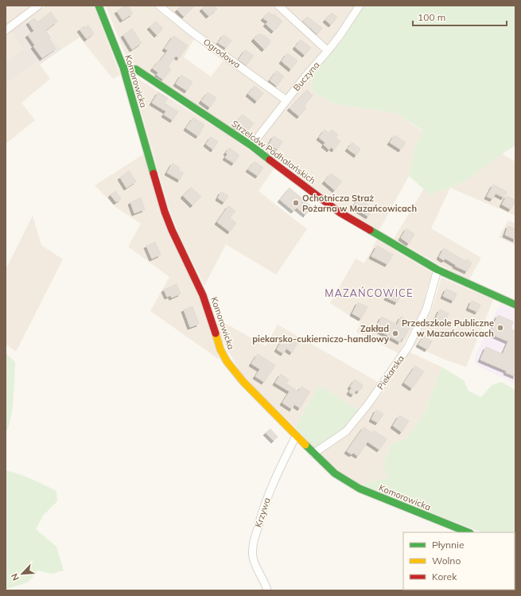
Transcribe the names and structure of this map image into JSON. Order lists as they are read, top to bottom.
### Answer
{
  "streets": {
    "street": [
      "Ogrodowa",
      "Buczyna",
      "Komorowicka",
      "Strzelców Podhalańskich",
      "Piekarska",
      "Krzywa"
    ]
  },
  "crossings": [
    ["Ogrodowa", "Buczyna"],
    ["Buczyna", "Strzelców Podhalańskich"],
    ["Komorowicka", "Strzelców Podhalańskich"],
    ["Komorowicka", "Piekarska"],
    ["Komorowicka", "Krzywa"],
    ["Strzelców Podhalańskich", "Piekarska"]
  ],
  "districts": ["MAZAŃCOWICE"],
  "places": ["Ochotnicza Straż Pożarna w Mazańcowicach", "Przedszkole Publiczne w Mazańcowicach", "Zakład piekarsko-cukierniczo-handlowy"],
  "legend": ["Płynnie", "Wolno", "Korek"],
  "scale_bar": "100 m",
  "north": "bottom left"
}
